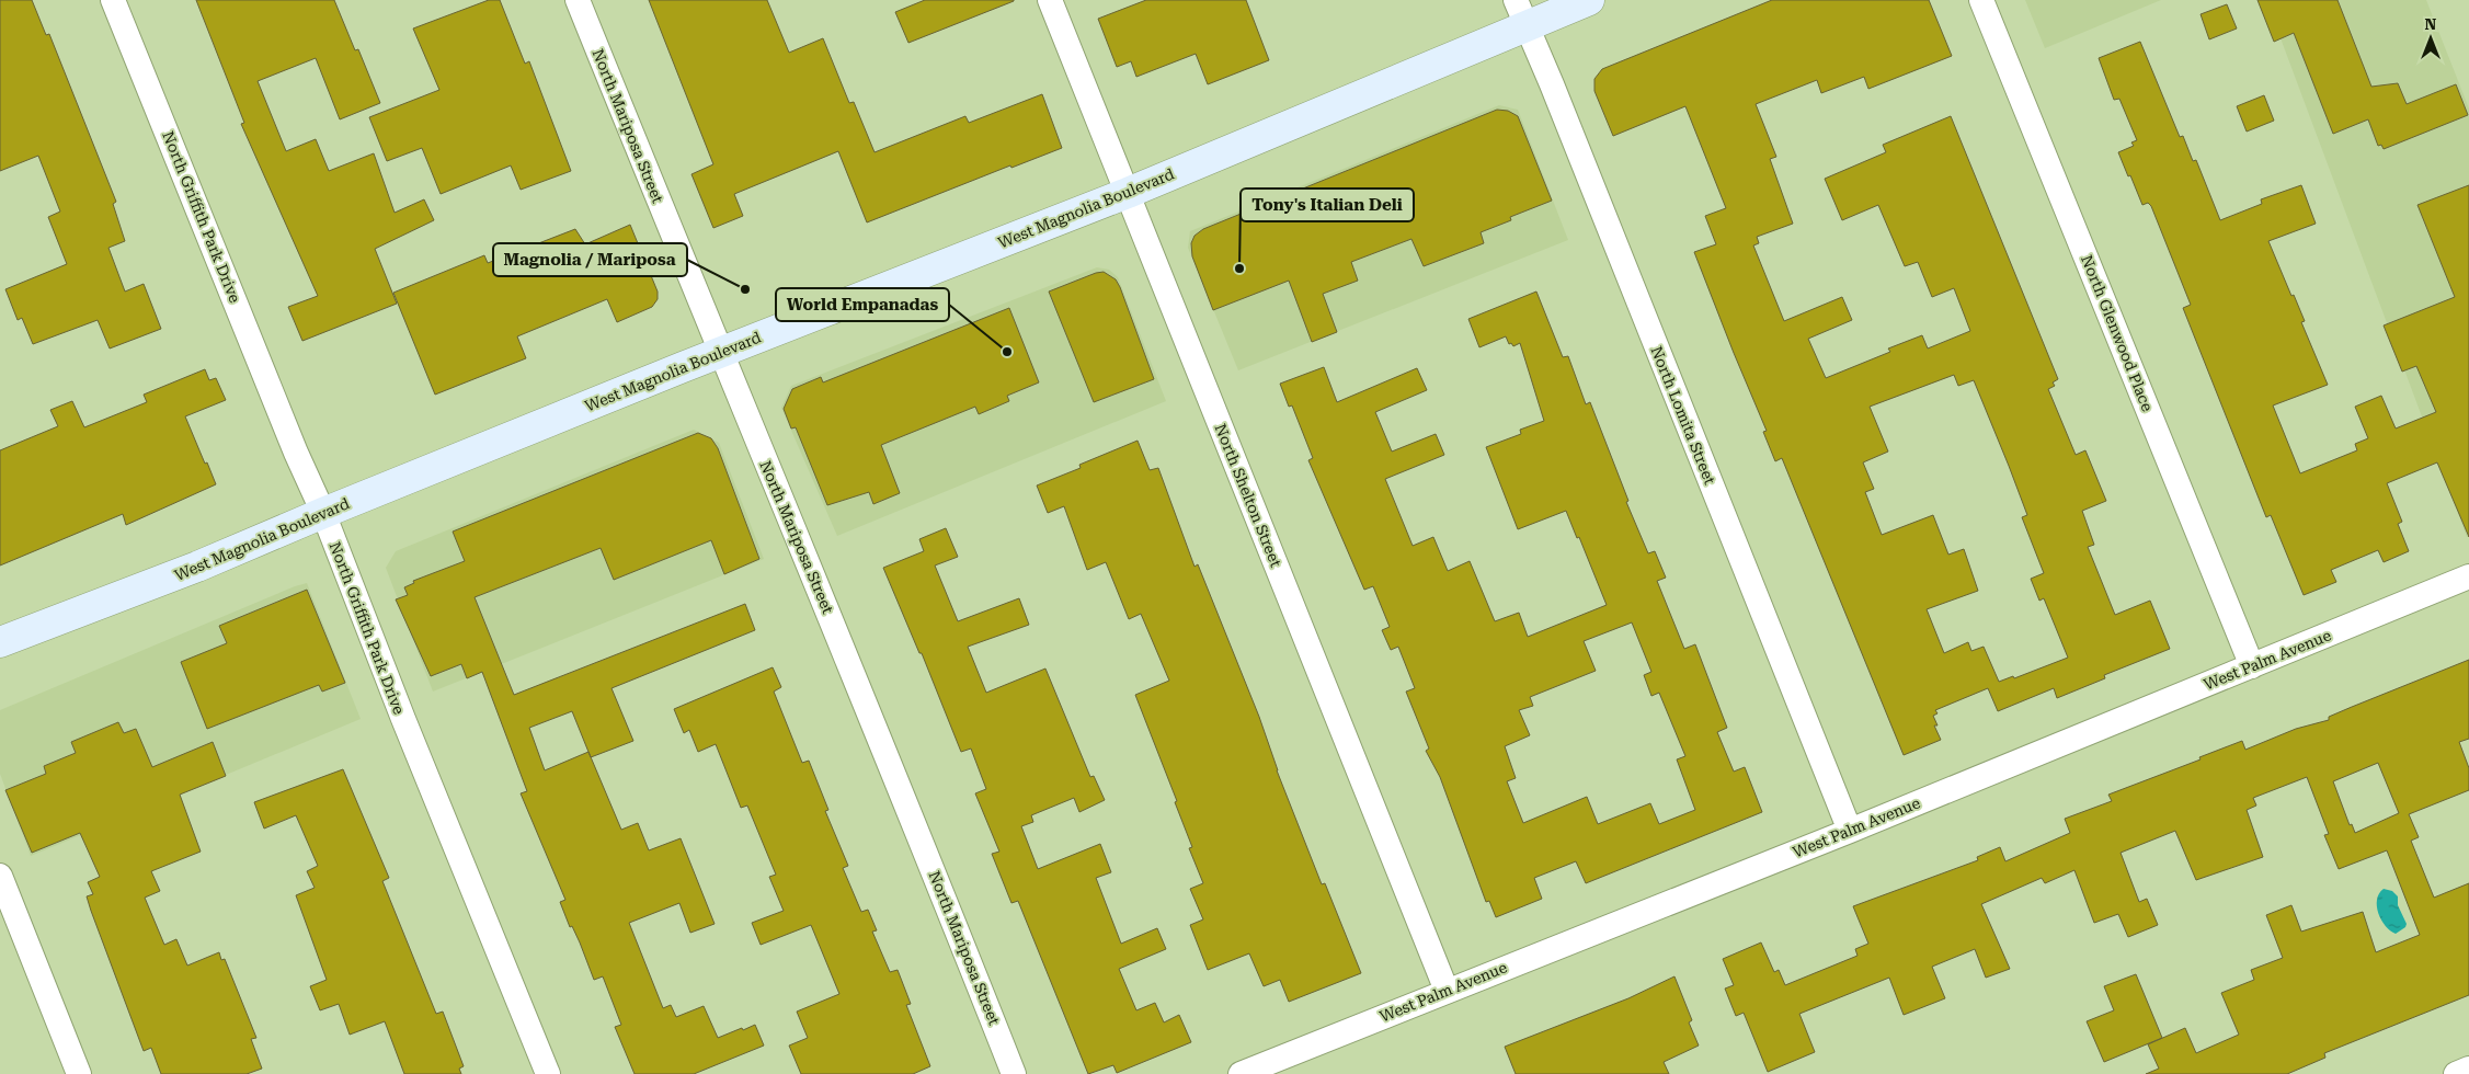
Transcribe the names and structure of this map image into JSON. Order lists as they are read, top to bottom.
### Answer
{
  "streets": {
    "main road": ["West Magnolia Boulevard"],
    "street": [
      "North Mariposa Street",
      "North Griffith Park Drive",
      "North Glenwood Place",
      "North Lomita Street",
      "North Shelton Street",
      "West Palm Avenue"
    ]
  },
  "crossings": [
    ["North Mariposa Street", "West Magnolia Boulevard"],
    ["West Magnolia Boulevard", "North Griffith Park Drive"],
    ["West Magnolia Boulevard", "North Lomita Street"],
    ["West Magnolia Boulevard", "North Shelton Street"],
    ["North Glenwood Place", "West Palm Avenue"],
    ["North Lomita Street", "West Palm Avenue"],
    ["North Shelton Street", "West Palm Avenue"]
  ],
  "places": ["Tony's Italian Deli", "Magnolia / Mariposa", "World Empanadas"],
  "north": "top"
}
